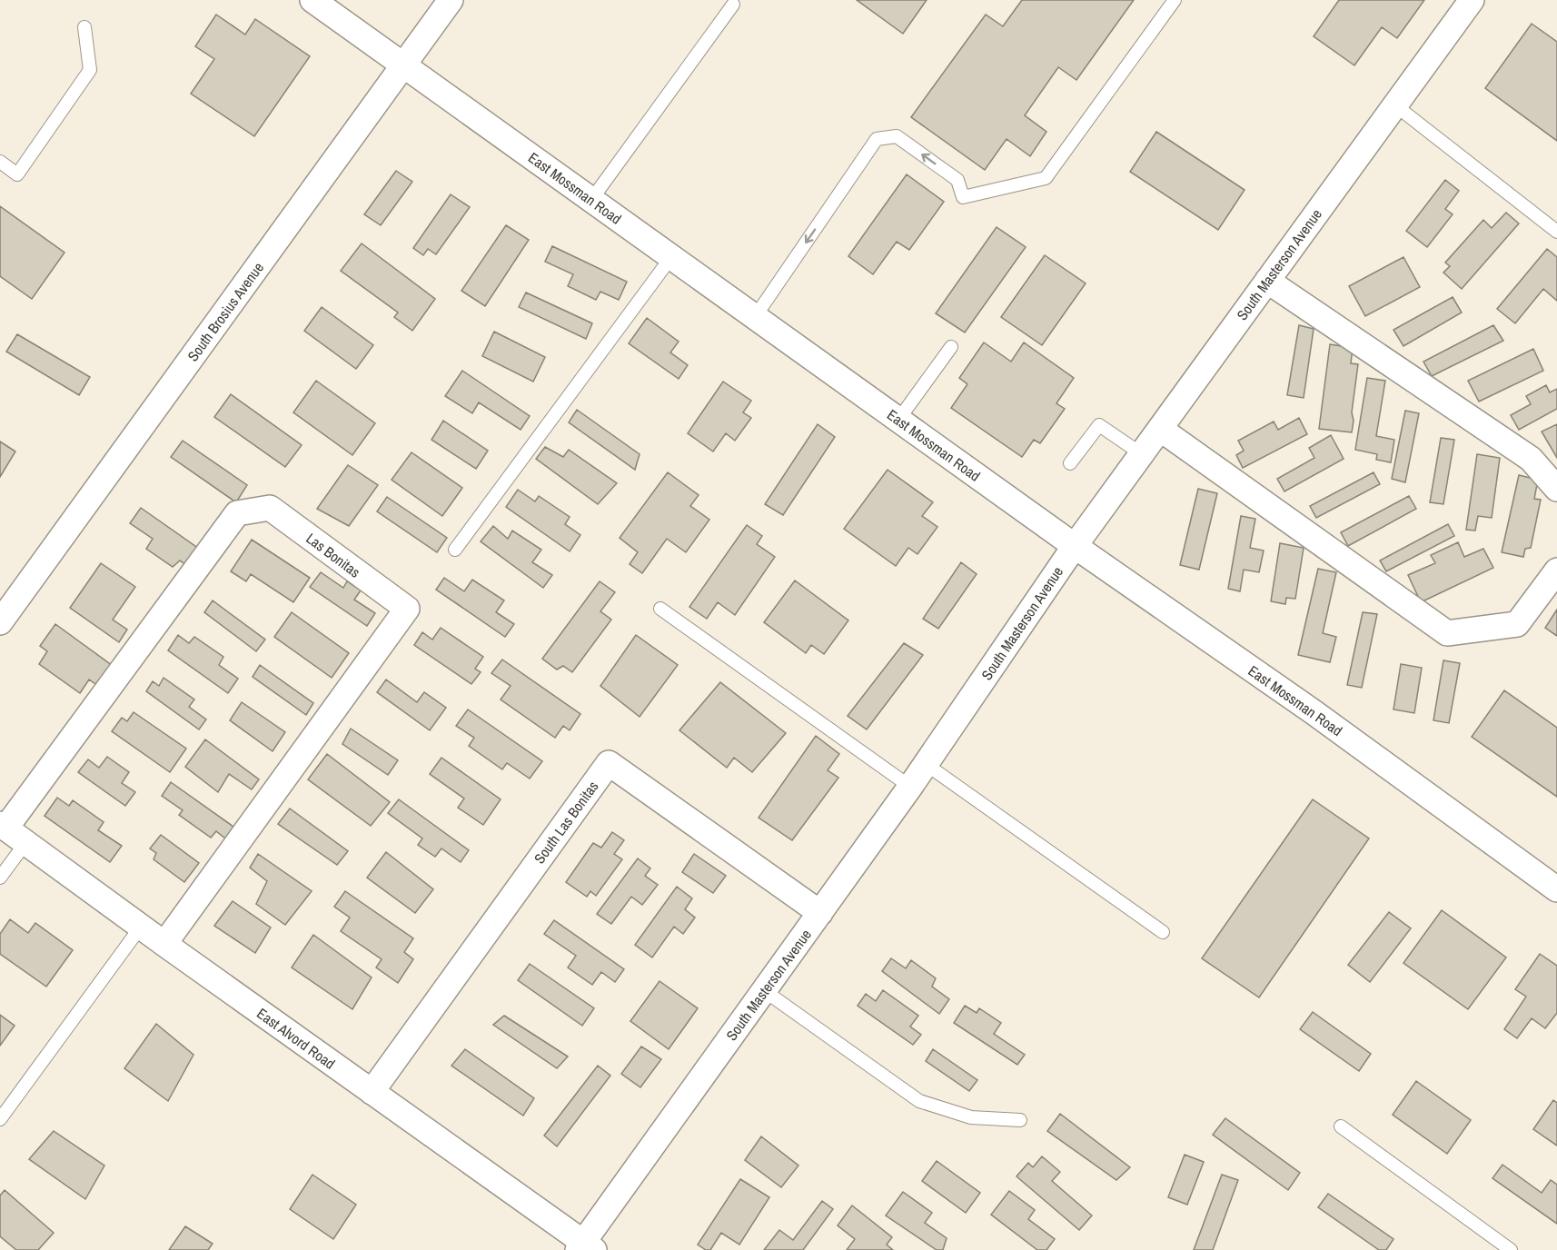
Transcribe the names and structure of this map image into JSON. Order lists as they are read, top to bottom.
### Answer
{
  "streets": {
    "street": [
      "East Mossman Road",
      "South Masterson Avenue",
      "South Brosius Avenue",
      "Las Bonitas",
      "South Las Bonitas",
      "East Alvord Road"
    ]
  },
  "crossings": [
    ["East Mossman Road", "South Masterson Avenue"],
    ["East Mossman Road", "South Brosius Avenue"],
    ["South Masterson Avenue", "South Las Bonitas"],
    ["South Masterson Avenue", "East Alvord Road"],
    ["Las Bonitas", "East Alvord Road"],
    ["South Las Bonitas", "East Alvord Road"]
  ]
}
